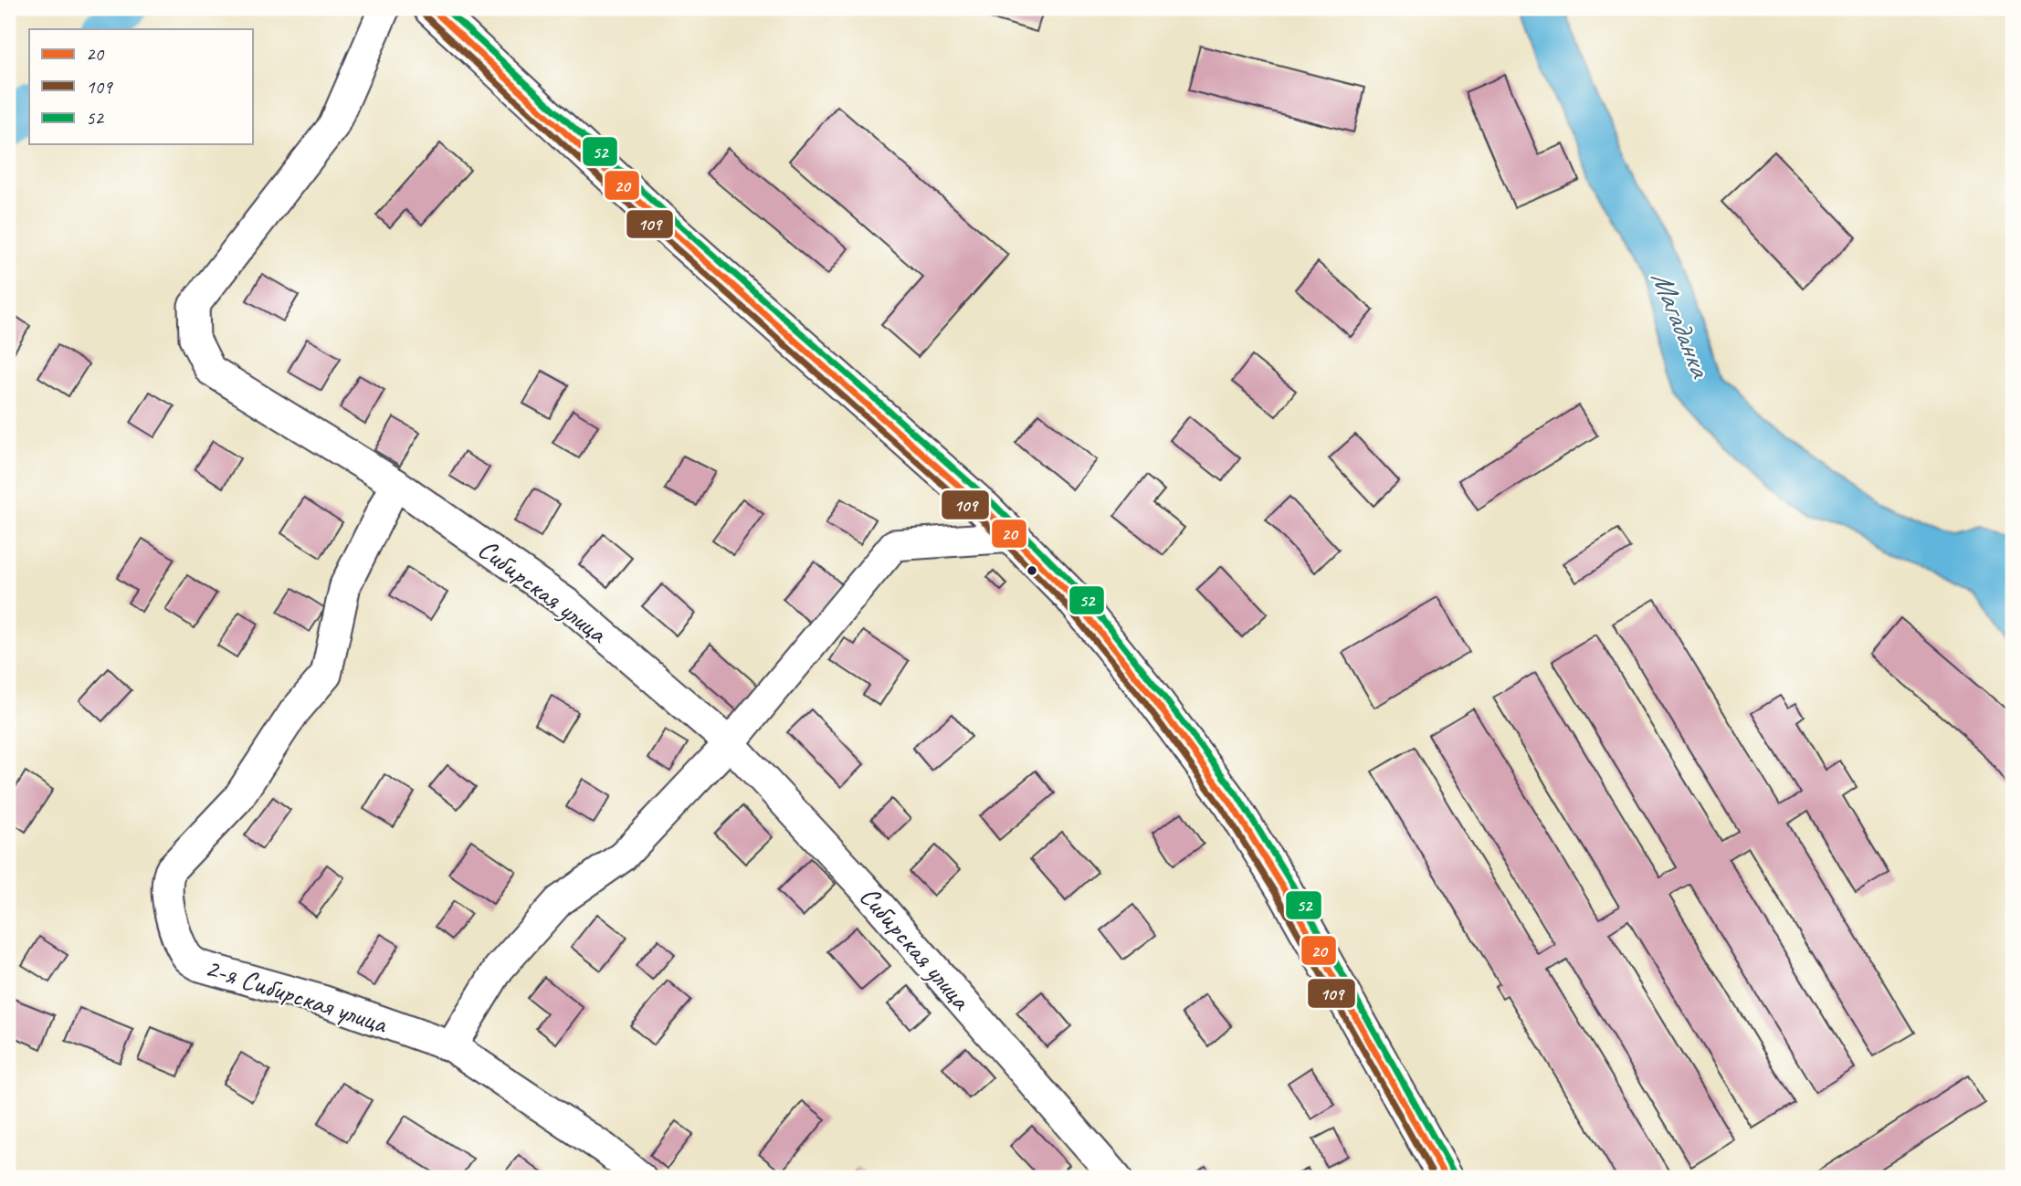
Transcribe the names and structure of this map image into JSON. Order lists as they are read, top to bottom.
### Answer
{
  "streets": {
    "street": ["Сибирская улица", "2-я Сибирская улица"]
  },
  "crossings": [
    ["Сибирская улица", "2-я Сибирская улица"]
  ],
  "water": ["Магаданка"],
  "lines": ["transit line 20", "transit line 52", "transit line 109"],
  "legend": ["20", "109", "52"]
}
